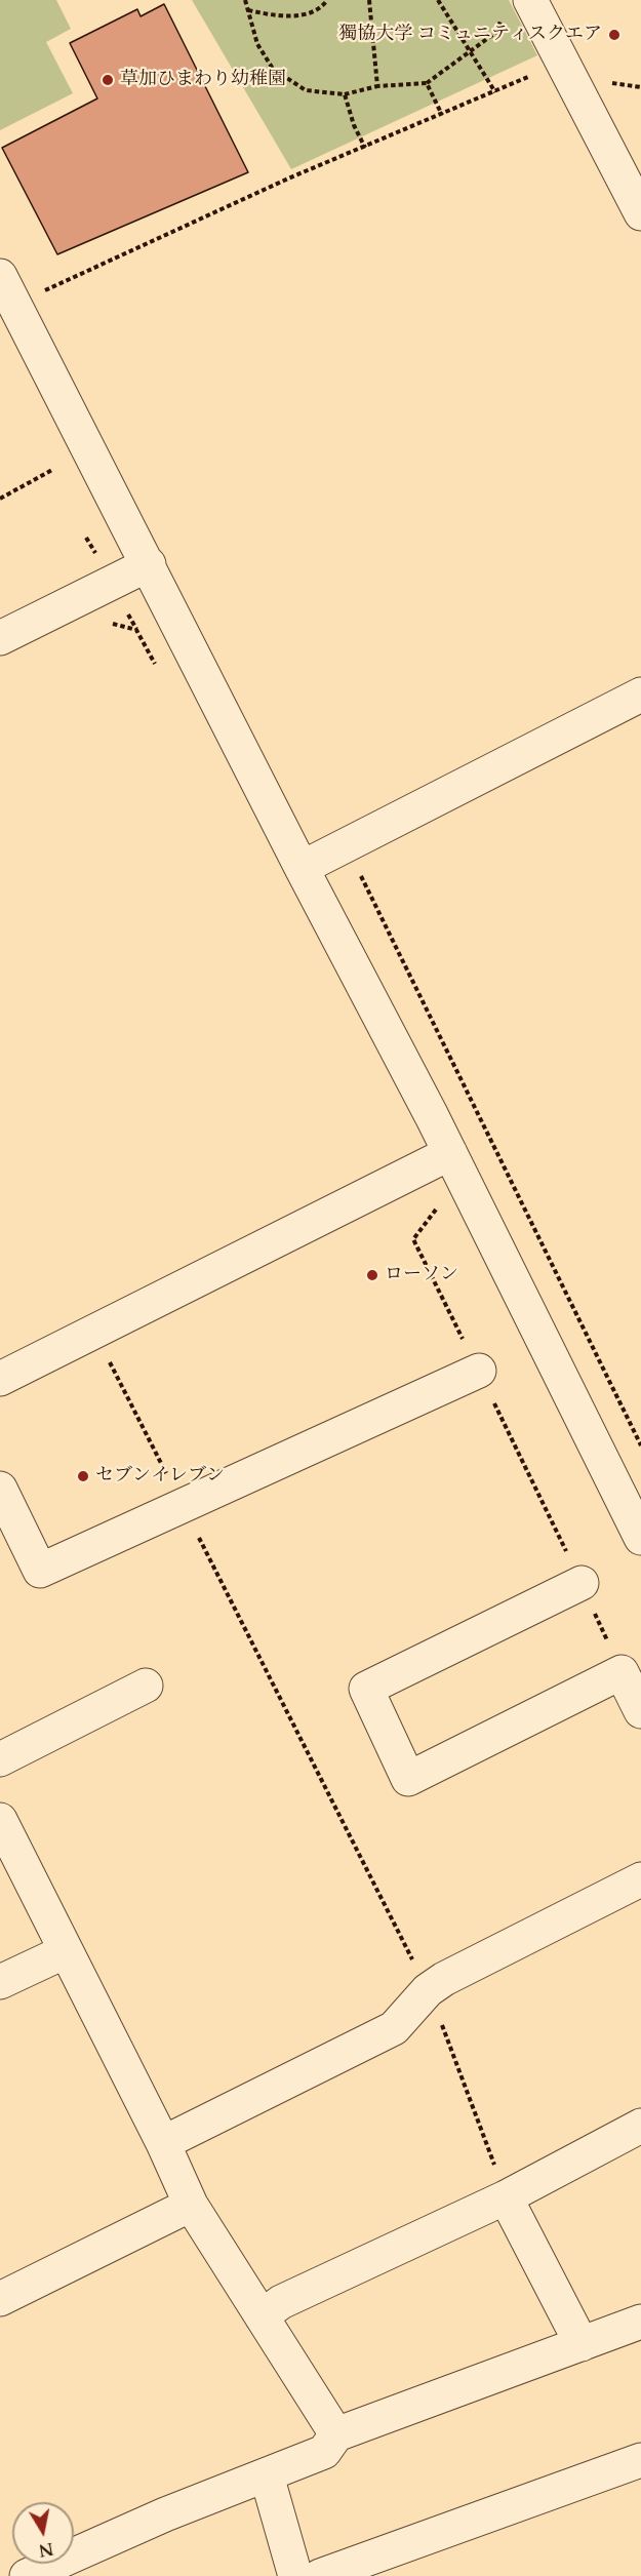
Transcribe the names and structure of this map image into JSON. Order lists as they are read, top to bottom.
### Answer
{
  "places": [
    "獨協大学 コミュニティスクエア",
    "草加ひまわり幼稚園",
    "ローソン",
    "セブンイレブン"
  ],
  "north": "bottom"
}
